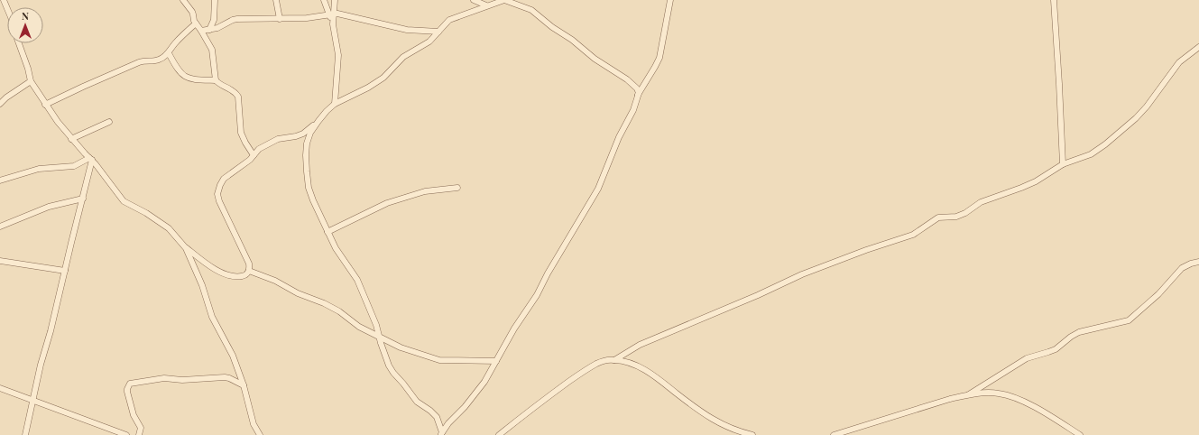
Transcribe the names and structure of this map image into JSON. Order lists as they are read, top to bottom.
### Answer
{
  "north": "top"
}
